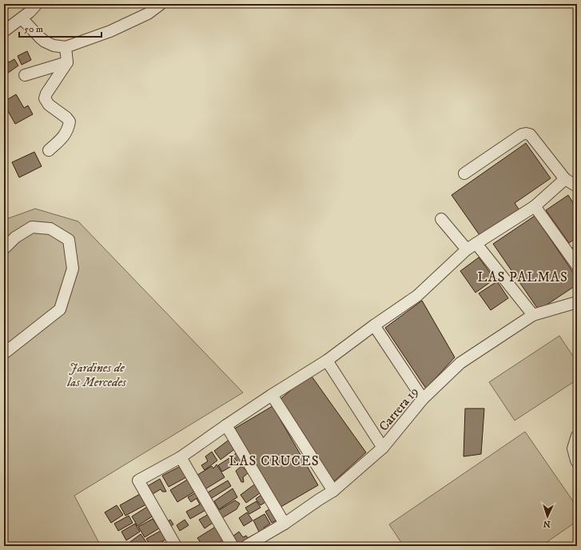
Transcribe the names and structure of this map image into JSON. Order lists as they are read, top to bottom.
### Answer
{
  "streets": {
    "street": ["Carrera 19"]
  },
  "districts": ["LAS PALMAS", "LAS CRUCES"],
  "parks": ["Jardines de las Mercedes"],
  "scale_bar": "50 m",
  "north": "bottom"
}
